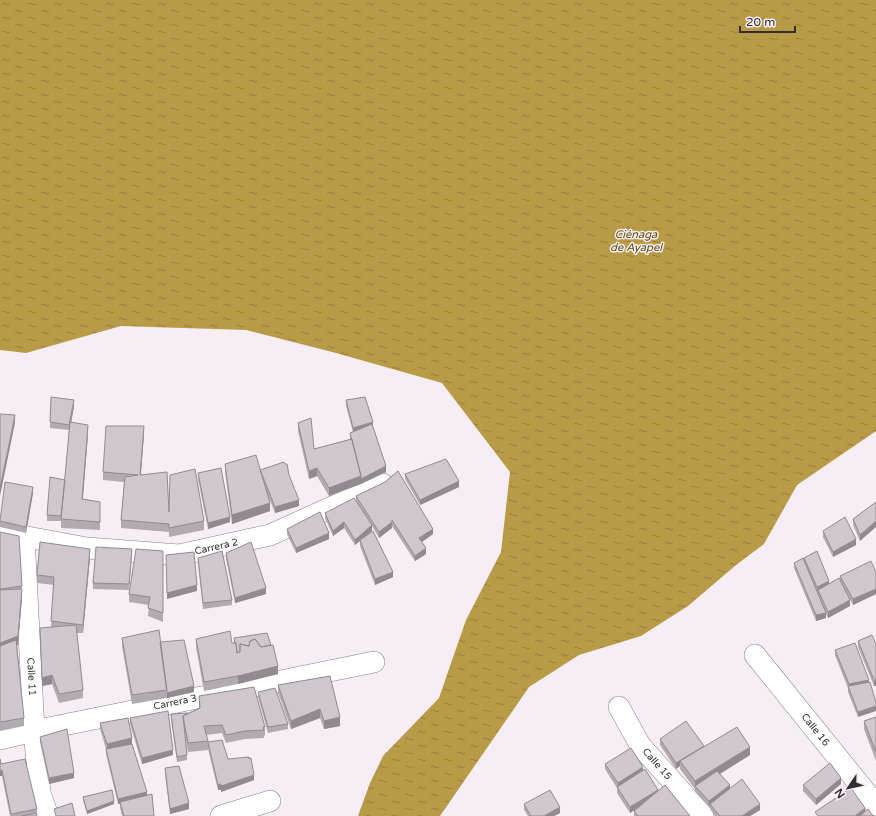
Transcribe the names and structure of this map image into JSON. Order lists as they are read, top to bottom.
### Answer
{
  "streets": {
    "street": [
      "Carrera 2",
      "Calle 11",
      "Carrera 3",
      "Calle 16",
      "Calle 15"
    ]
  },
  "crossings": [
    ["Carrera 2", "Calle 11"],
    ["Calle 11", "Carrera 3"]
  ],
  "water": ["Ciénaga de Ayapel"],
  "scale_bar": "20 m",
  "north": "bottom left"
}
